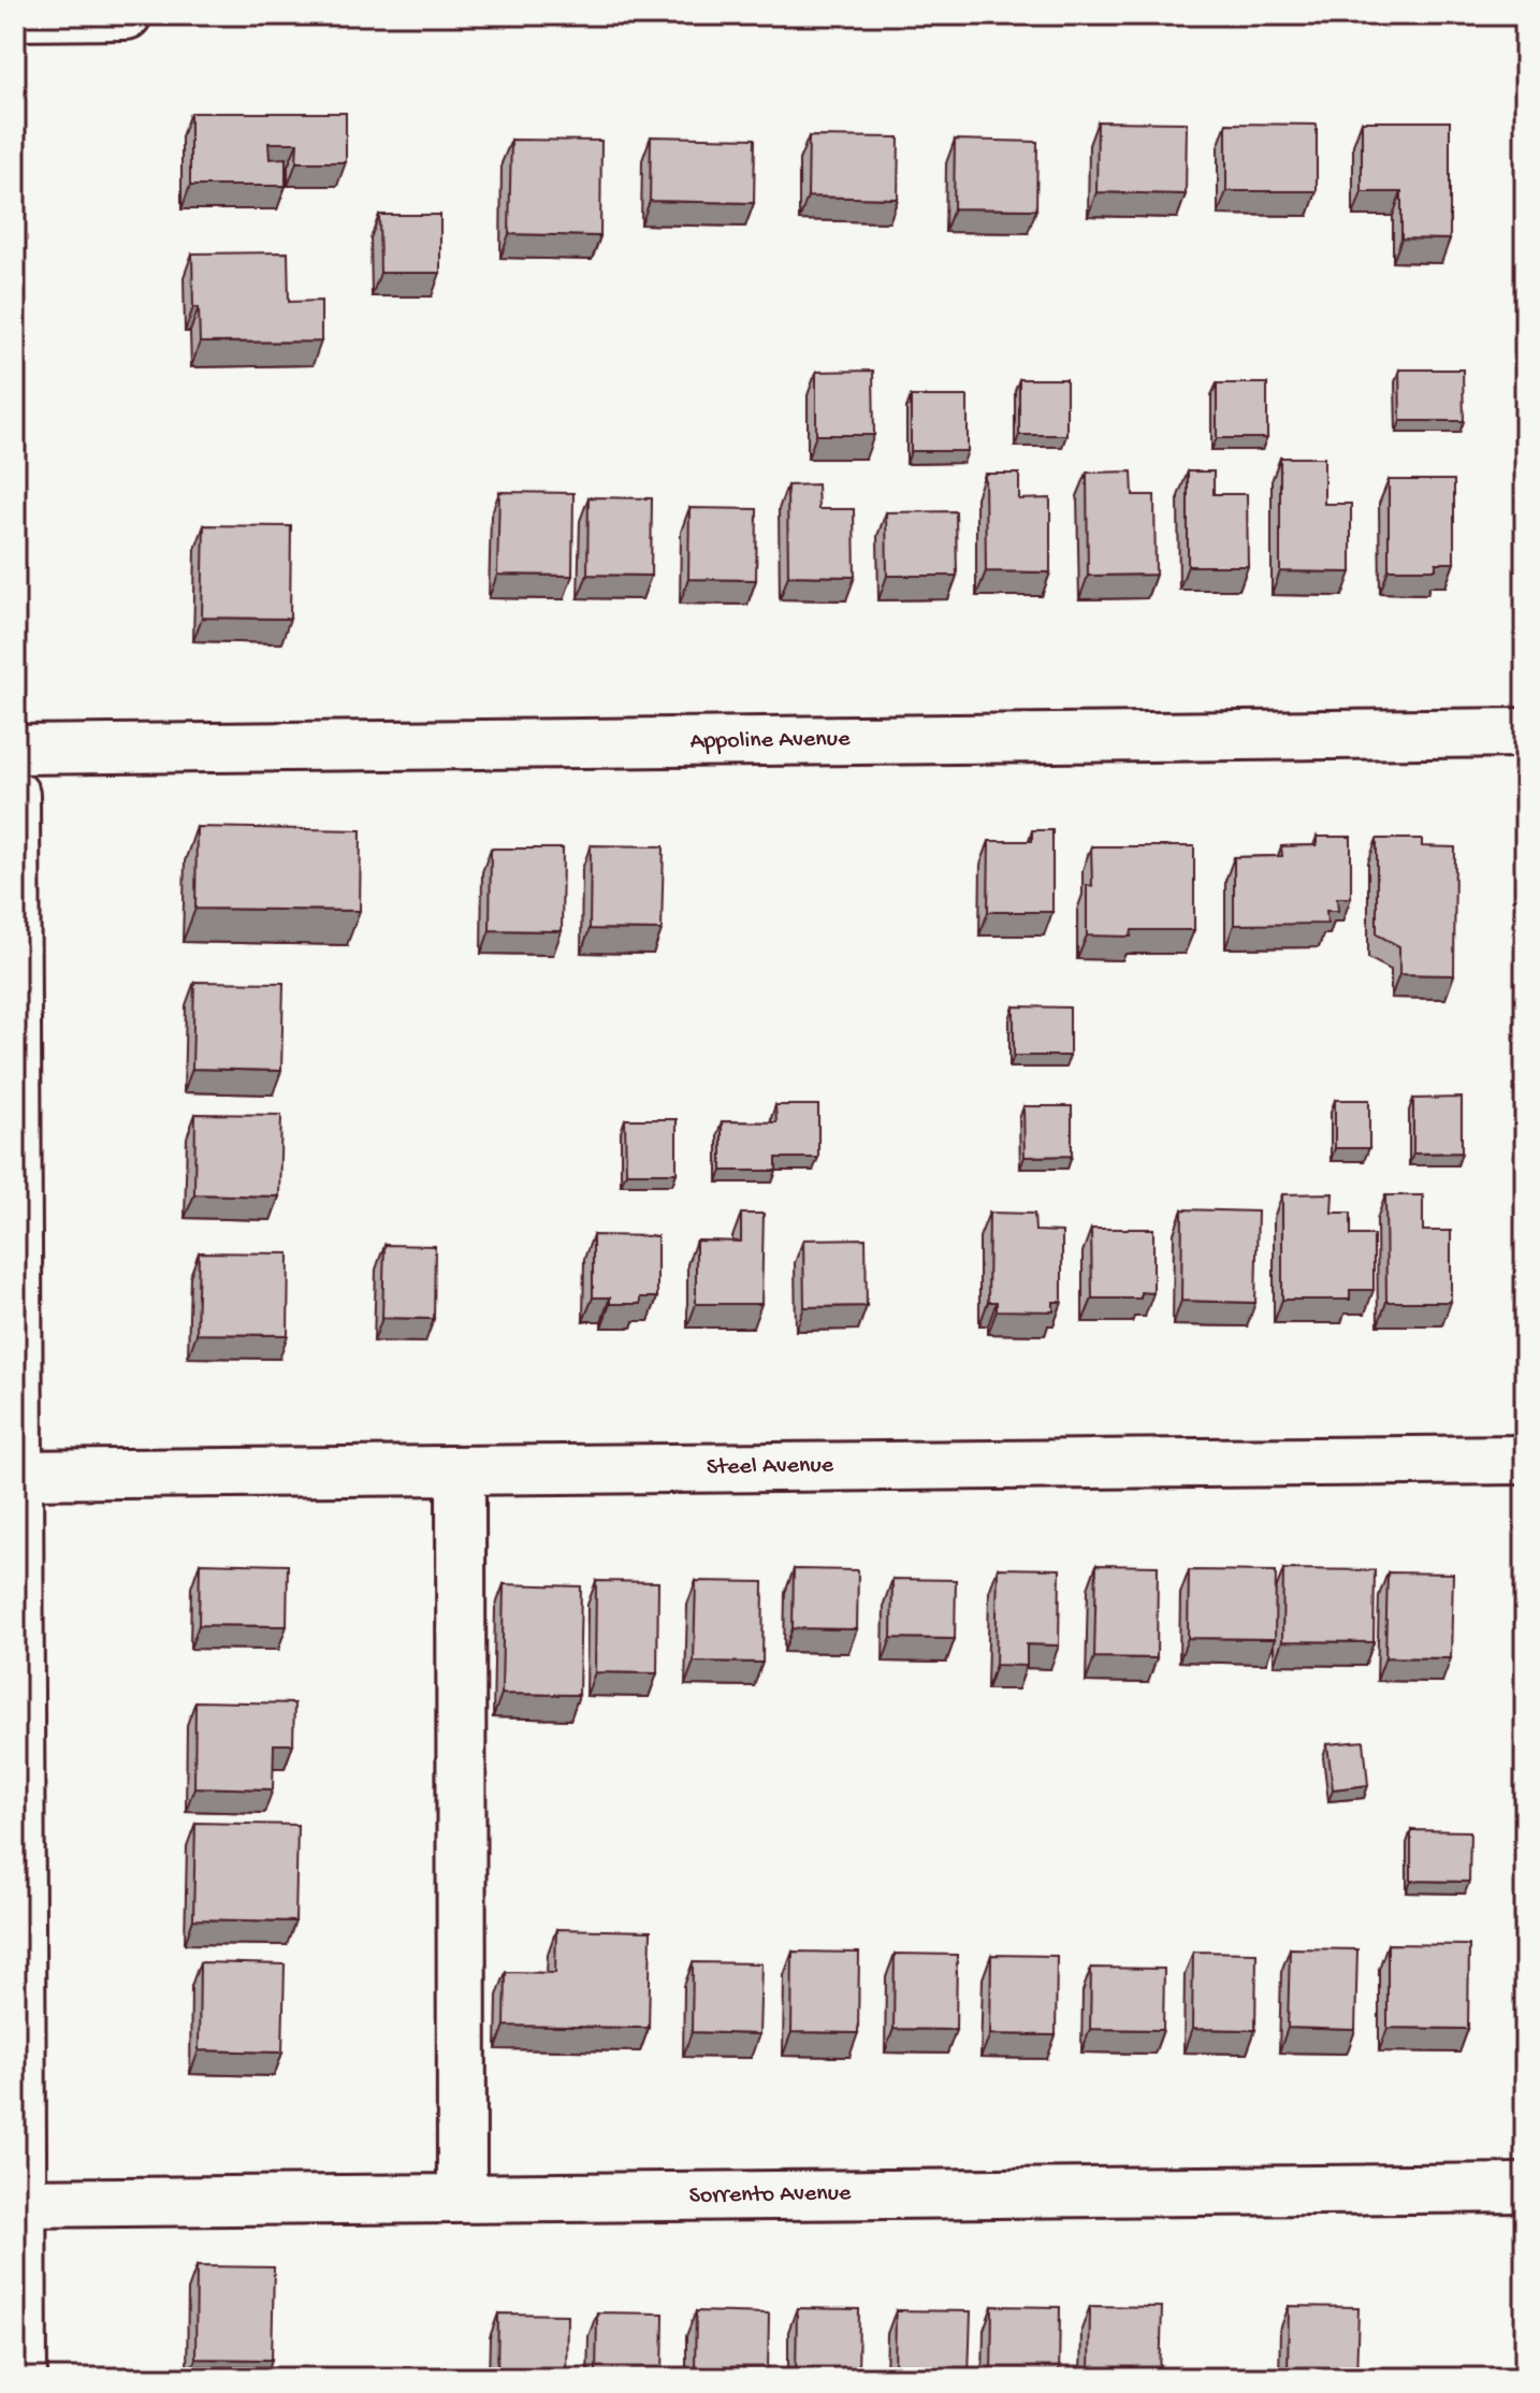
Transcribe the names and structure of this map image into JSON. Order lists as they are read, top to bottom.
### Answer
{
  "streets": {
    "street": ["Appoline Avenue", "Steel Avenue", "Sorrento Avenue"]
  }
}
